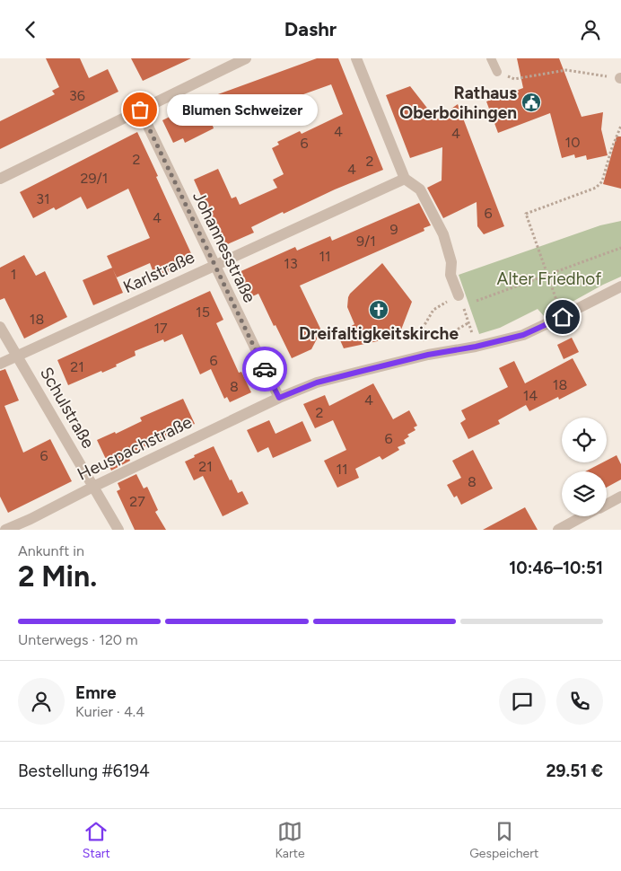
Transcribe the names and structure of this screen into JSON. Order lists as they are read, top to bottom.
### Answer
{
  "streets": {
    "street": [
      "Johannesstraße",
      "Karlstraße",
      "Schulstraße",
      "Heuspachstraße"
    ]
  },
  "crossings": [
    ["Johannesstraße", "Karlstraße"],
    ["Johannesstraße", "Heuspachstraße"],
    ["Karlstraße", "Schulstraße"],
    ["Schulstraße", "Heuspachstraße"]
  ],
  "parks": ["Alter Friedhof"],
  "places": {
    "public building": ["Rathaus Oberboihingen"],
    "other": ["Blumen Schweizer"],
    "church": ["Dreifaltigkeitskirche"]
  },
  "house_numbers": [
    "36",
    "4",
    "4",
    "10",
    "6",
    "2",
    "2",
    "4",
    "29/1",
    "31",
    "6",
    "4",
    "9",
    "9/1",
    "11",
    "13",
    "1",
    "15",
    "18",
    "17",
    "6",
    "21",
    "18",
    "8",
    "14",
    "4",
    "2",
    "6",
    "6",
    "21",
    "11",
    "8",
    "27"
  ],
  "page": {
    "header": "Dashr",
    "bubble": "Blumen Schweizer",
    "heading": ["2 Min.", "Ankunft in", "10:46–10:51"],
    "panel": [
      "Emre",
      "Kurier · 4.4",
      "Bestellung #6194",
      "29.51 €"
    ],
    "bar": "Unterwegs · 120 m",
    "tabs": ["Start", "Karte", "Gespeichert"]
  }
}
